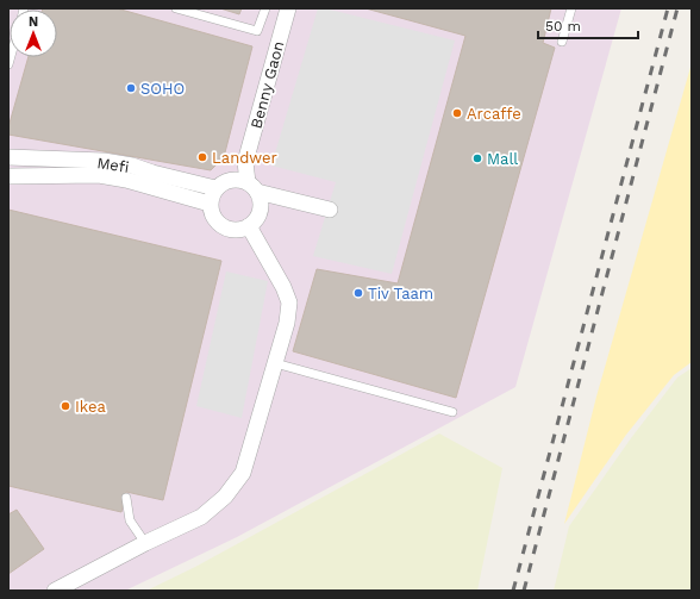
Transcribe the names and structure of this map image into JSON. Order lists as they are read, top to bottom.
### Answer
{
  "streets": {
    "street": ["Benny Gaon", "Mefi"]
  },
  "crossings": [
    ["Benny Gaon", "Mefi"]
  ],
  "places": [
    "SOHO",
    "Arcaffe",
    "Landwer",
    "Mall",
    "Tiv Taam",
    "Ikea"
  ],
  "scale_bar": "50 m",
  "north": "top"
}
